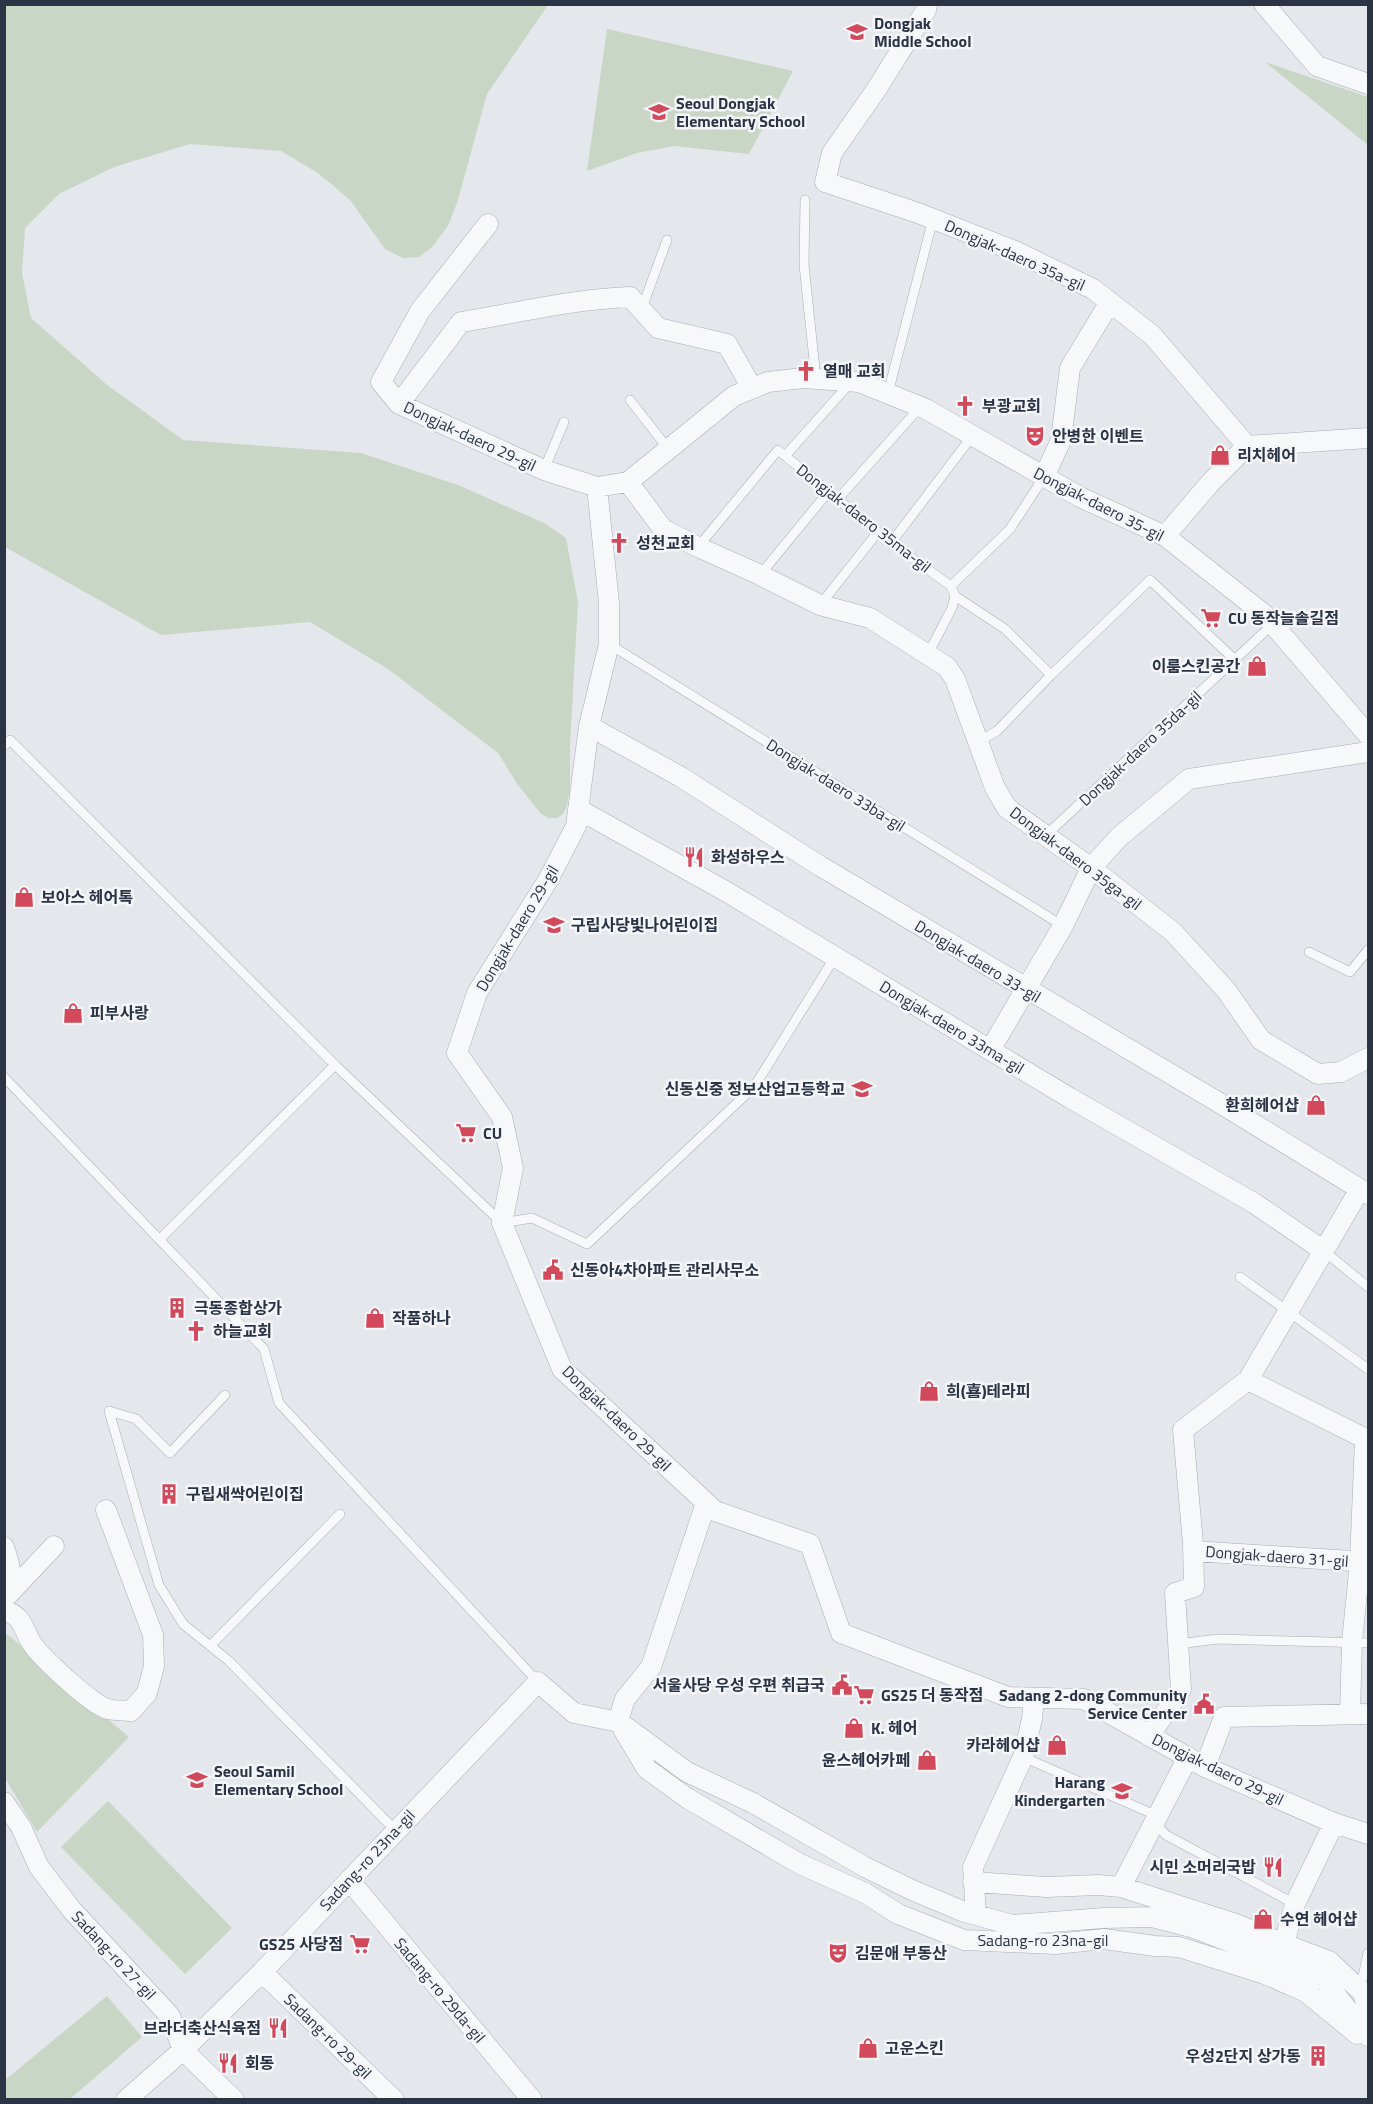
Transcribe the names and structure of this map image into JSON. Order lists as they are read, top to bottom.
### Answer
{
  "streets": {
    "street": [
      "Dongjak-daero 35a-gil",
      "Dongjak-daero 29-gil",
      "Dongjak-daero 35-gil",
      "Dongjak-daero 35ga-gil",
      "Dongjak-daero 33-gil",
      "Dongjak-daero 33ma-gil",
      "Dongjak-daero 31-gil",
      "Sadang-ro 23na-gil",
      "Sadang-ro 27-gil",
      "Sadang-ro 29da-gil",
      "Sadang-ro 29-gil"
    ],
    "lane": ["Dongjak-daero 35ma-gil", "Dongjak-daero 35da-gil", "Dongjak-daero 33ba-gil"]
  },
  "crossings": [
    ["Dongjak-daero 35a-gil", "Dongjak-daero 35-gil"],
    ["Dongjak-daero 29-gil", "Dongjak-daero 35-gil"],
    ["Dongjak-daero 29-gil", "Dongjak-daero 33ba-gil"],
    ["Dongjak-daero 29-gil", "Dongjak-daero 33-gil"],
    ["Dongjak-daero 29-gil", "Dongjak-daero 33ma-gil"],
    ["Dongjak-daero 35-gil", "Dongjak-daero 35da-gil"],
    ["Dongjak-daero 35-gil", "Dongjak-daero 35ga-gil"],
    ["Dongjak-daero 35da-gil", "Dongjak-daero 35ga-gil"],
    ["Sadang-ro 23na-gil", "Sadang-ro 27-gil"],
    ["Sadang-ro 23na-gil", "Sadang-ro 29da-gil"],
    ["Sadang-ro 23na-gil", "Sadang-ro 29-gil"]
  ],
  "places": {
    "school or university": [
      "Dongjak Middle School",
      "Seoul Dongjak Elementary School",
      "구립사당빛나어린이집",
      "신동신중 정보산업고등학교",
      "Seoul Samil Elementary School",
      "Harang Kindergarten"
    ],
    "church": [
      "열매 교회",
      "부광교회",
      "성천교회",
      "하늘교회"
    ],
    "theatre": ["안병한 이벤트", "김문애 부동산"],
    "shop": [
      "리치헤어",
      "이룸스킨공간",
      "보아스 헤어톡",
      "피부사랑",
      "환희헤어샵",
      "작품하나",
      "희(喜)테라피",
      "K. 헤어",
      "카라헤어샵",
      "윤스헤어카페",
      "수연 헤어샵",
      "고운스킨"
    ],
    "supermarket": [
      "CU 동작늘솔길점",
      "CU",
      "GS25 더 동작점",
      "GS25 사당점"
    ],
    "restaurant": [
      "화성하우스",
      "시민 소머리국밥",
      "브라더축산식육점",
      "회동"
    ],
    "public building": ["신동아4차아파트 관리사무소", "서울사당 우성 우편 취급국", "Sadang 2-dong Community Service Center"],
    "building": ["극동종합상가", "구립새싹어린이집", "우성2단지 상가동"]
  }
}
